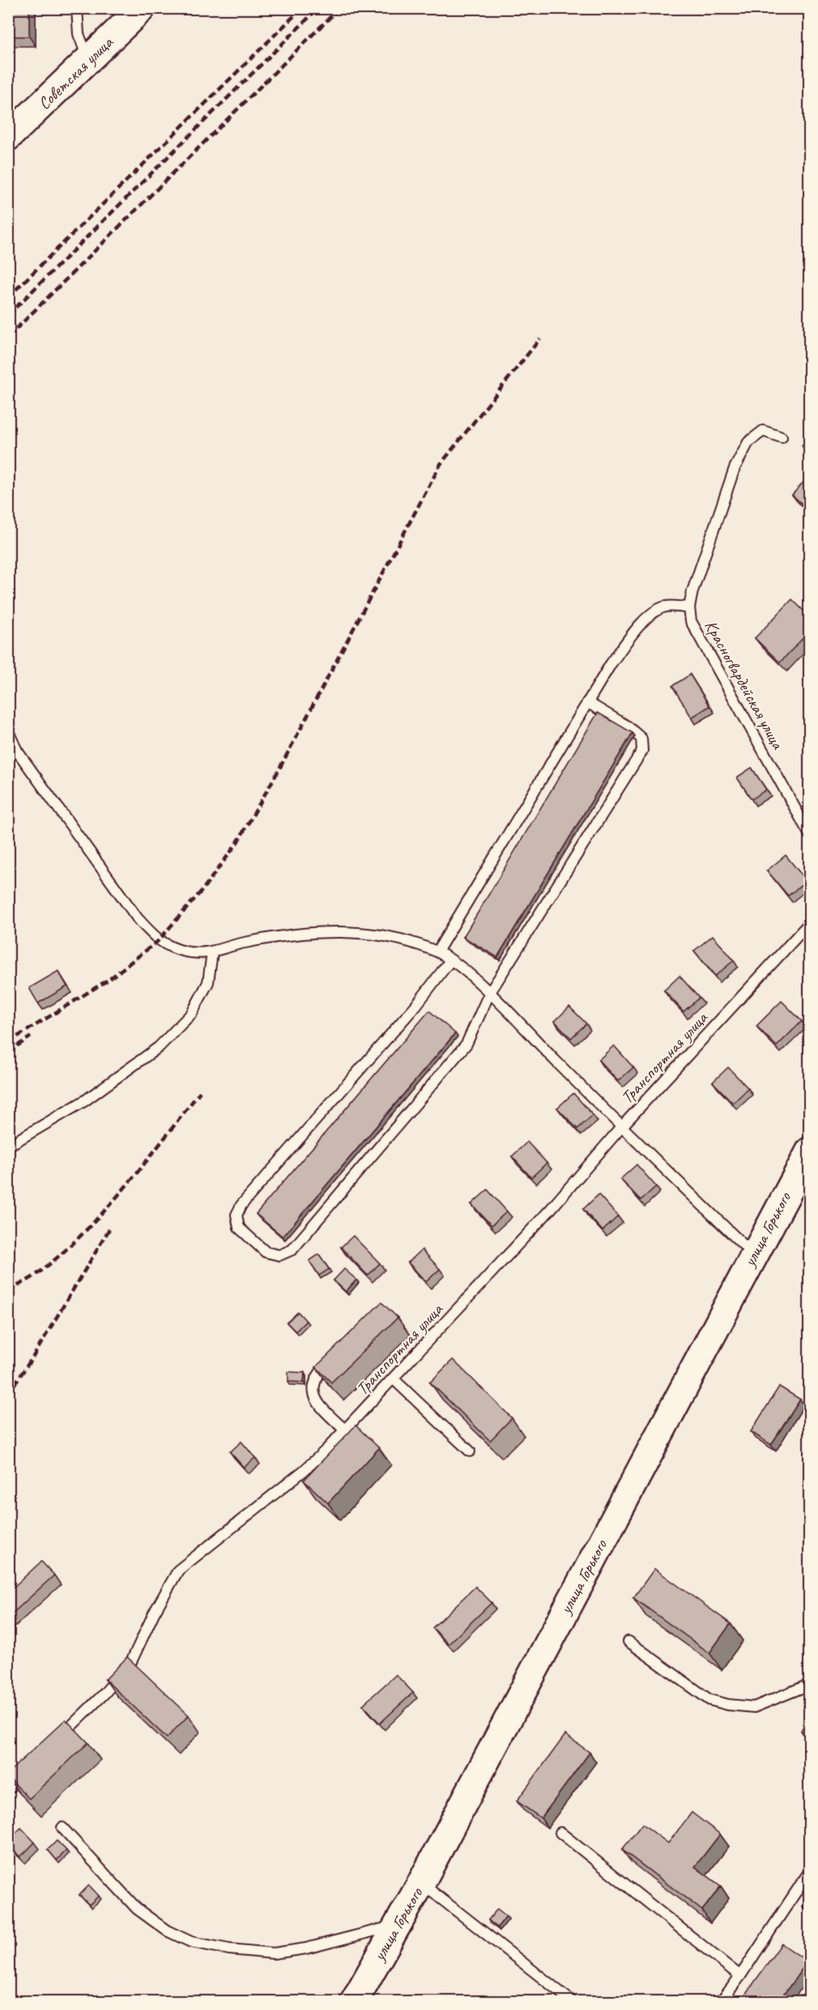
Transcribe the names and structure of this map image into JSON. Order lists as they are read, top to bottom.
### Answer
{
  "streets": {
    "main road": ["Советская улица", "улица Горького"],
    "lane": ["Красногвардейская улица", "Транспортная улица"]
  }
}
